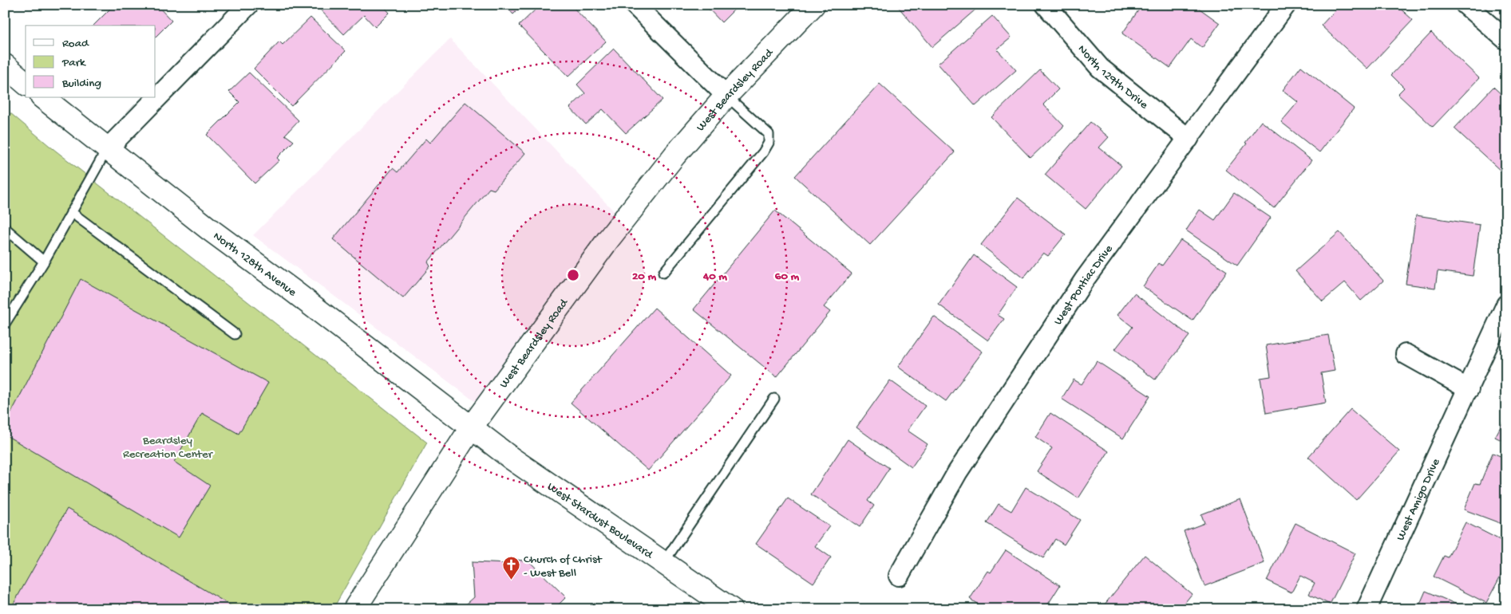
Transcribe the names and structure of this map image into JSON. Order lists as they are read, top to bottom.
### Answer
{
  "streets": {
    "street": [
      "North 129th Drive",
      "West Beardsley Road",
      "North 128th Avenue",
      "West Pontiac Drive",
      "West Amigo Drive",
      "West Stardust Boulevard"
    ]
  },
  "crossings": [
    ["North 129th Drive", "West Pontiac Drive"],
    ["West Beardsley Road", "North 128th Avenue"],
    ["West Beardsley Road", "West Stardust Boulevard"],
    ["North 128th Avenue", "West Stardust Boulevard"]
  ],
  "parks": ["Beardsley Recreation Center"],
  "places": {
    "church": ["Church of Christ - West Bell"]
  },
  "legend": ["Road", "Park", "Building"],
  "rings": ["20 m", "40 m", "60 m"]
}
